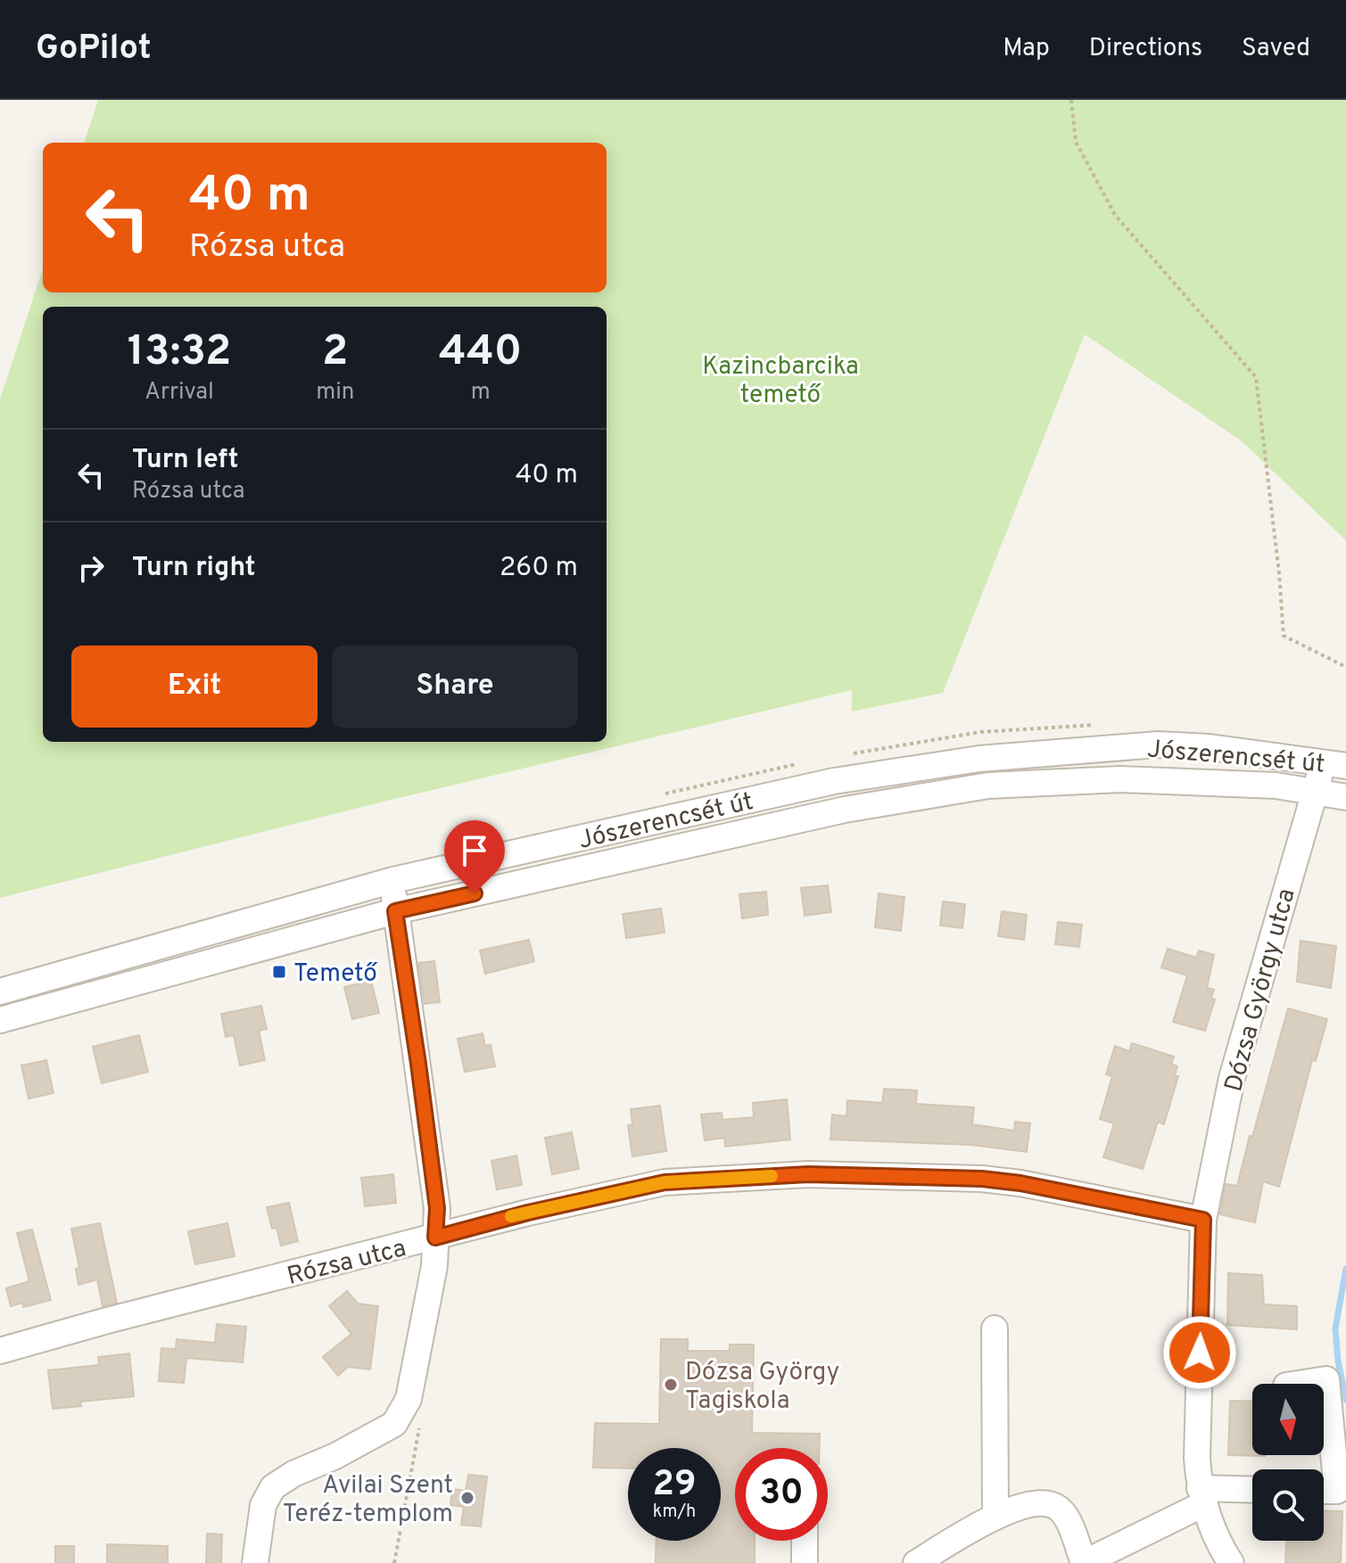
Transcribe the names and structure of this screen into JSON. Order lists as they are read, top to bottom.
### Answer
{
  "streets": {
    "street": ["Jószerencsét út", "Dózsa György utca", "Rózsa utca"]
  },
  "crossings": [
    ["Jószerencsét út", "Dózsa György utca"],
    ["Dózsa György utca", "Rózsa utca"]
  ],
  "parks": ["Kazincbarcika temető"],
  "places": {
    "transit": ["Temető"],
    "other": ["Dózsa György Tagiskola", "Avilai Szent Teréz-templom"]
  },
  "north": "bottom",
  "page": {
    "header": "GoPilot",
    "nav": ["Map", "Directions", "Saved"],
    "turn": ["40 m", "Rózsa utca"],
    "eta": [
      "13:32",
      "Arrival",
      "2",
      "min",
      "440",
      "m"
    ],
    "list": [
      {
        "name": "Turn left",
        "note": "Rózsa utca",
        "value": "40 m"
      },
      {
        "name": "Turn right",
        "value": "260 m"
      }
    ],
    "buttons": ["Exit", "Share"],
    "speed": "29 km/h",
    "limit": "30"
  }
}
